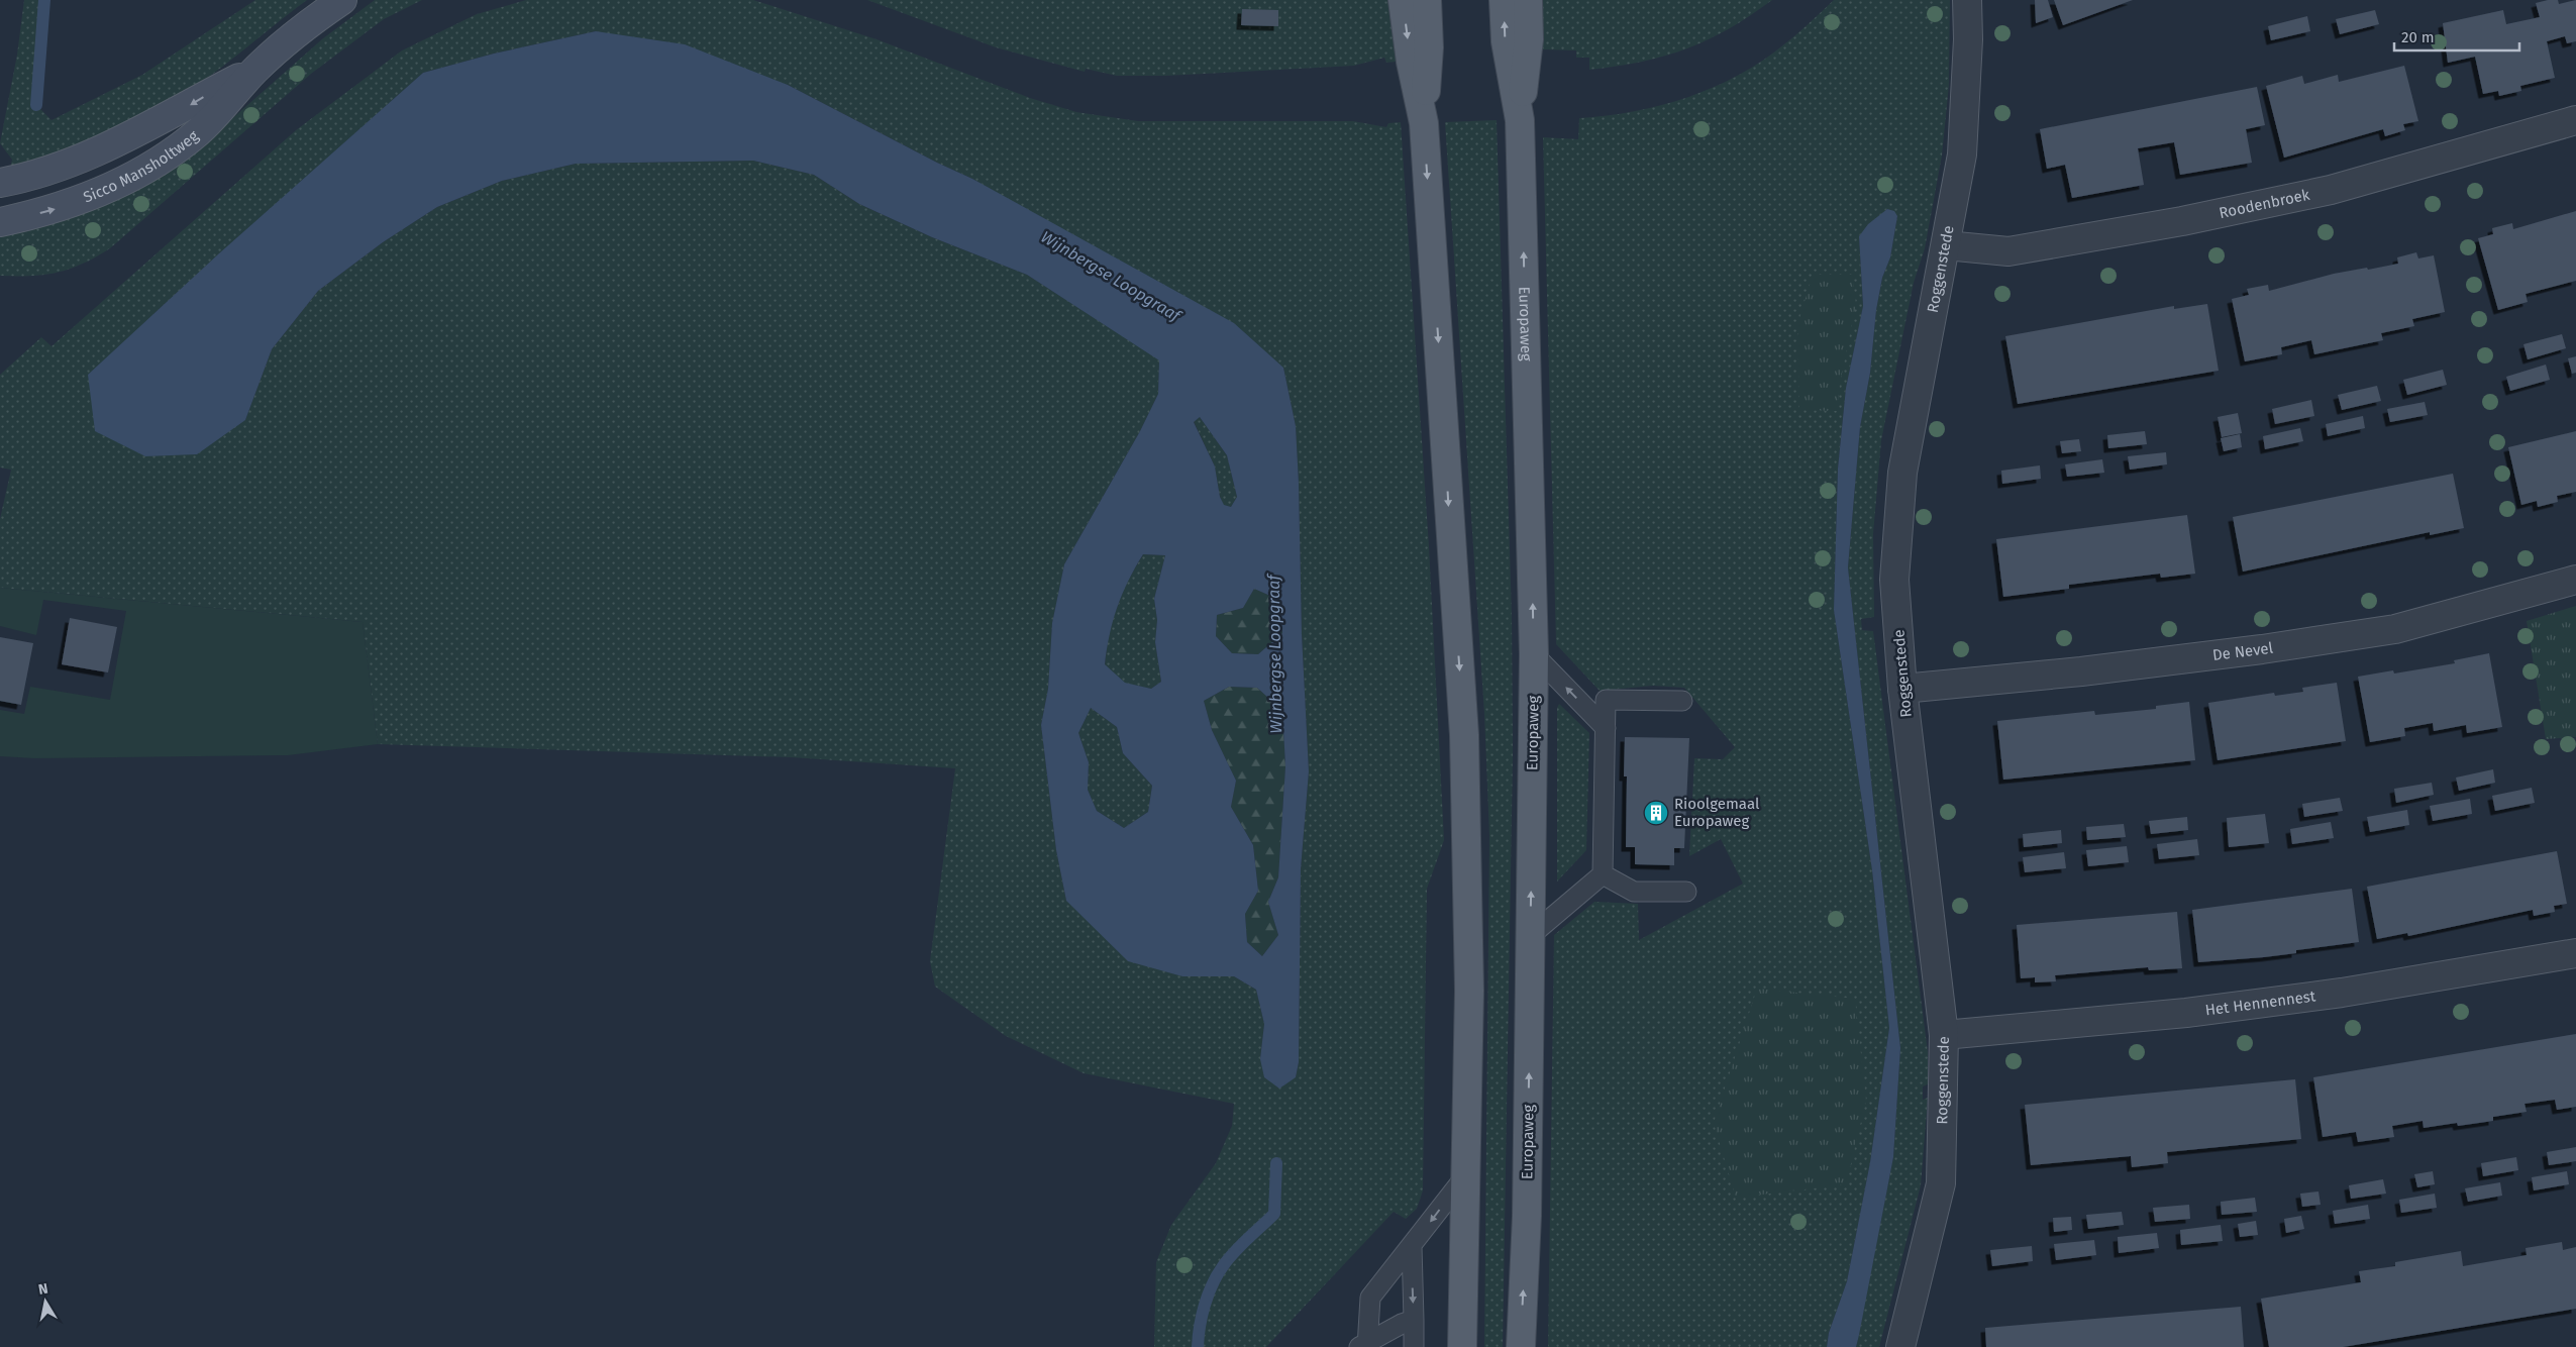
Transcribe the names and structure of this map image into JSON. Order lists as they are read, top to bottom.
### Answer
{
  "streets": {
    "main road": ["Europaweg"],
    "street": [
      "Sicco Mansholtweg",
      "Roodenbroek",
      "Roggenstede",
      "De Nevel",
      "Het Hennennest"
    ]
  },
  "crossings": [
    ["Roodenbroek", "Roggenstede"],
    ["Roggenstede", "De Nevel"],
    ["Roggenstede", "Het Hennennest"]
  ],
  "water": ["Wijnbergse Loopgraaf"],
  "places": {
    "building": ["Rioolgemaal Europaweg"]
  },
  "scale_bar": "20 m",
  "north": "top"
}
